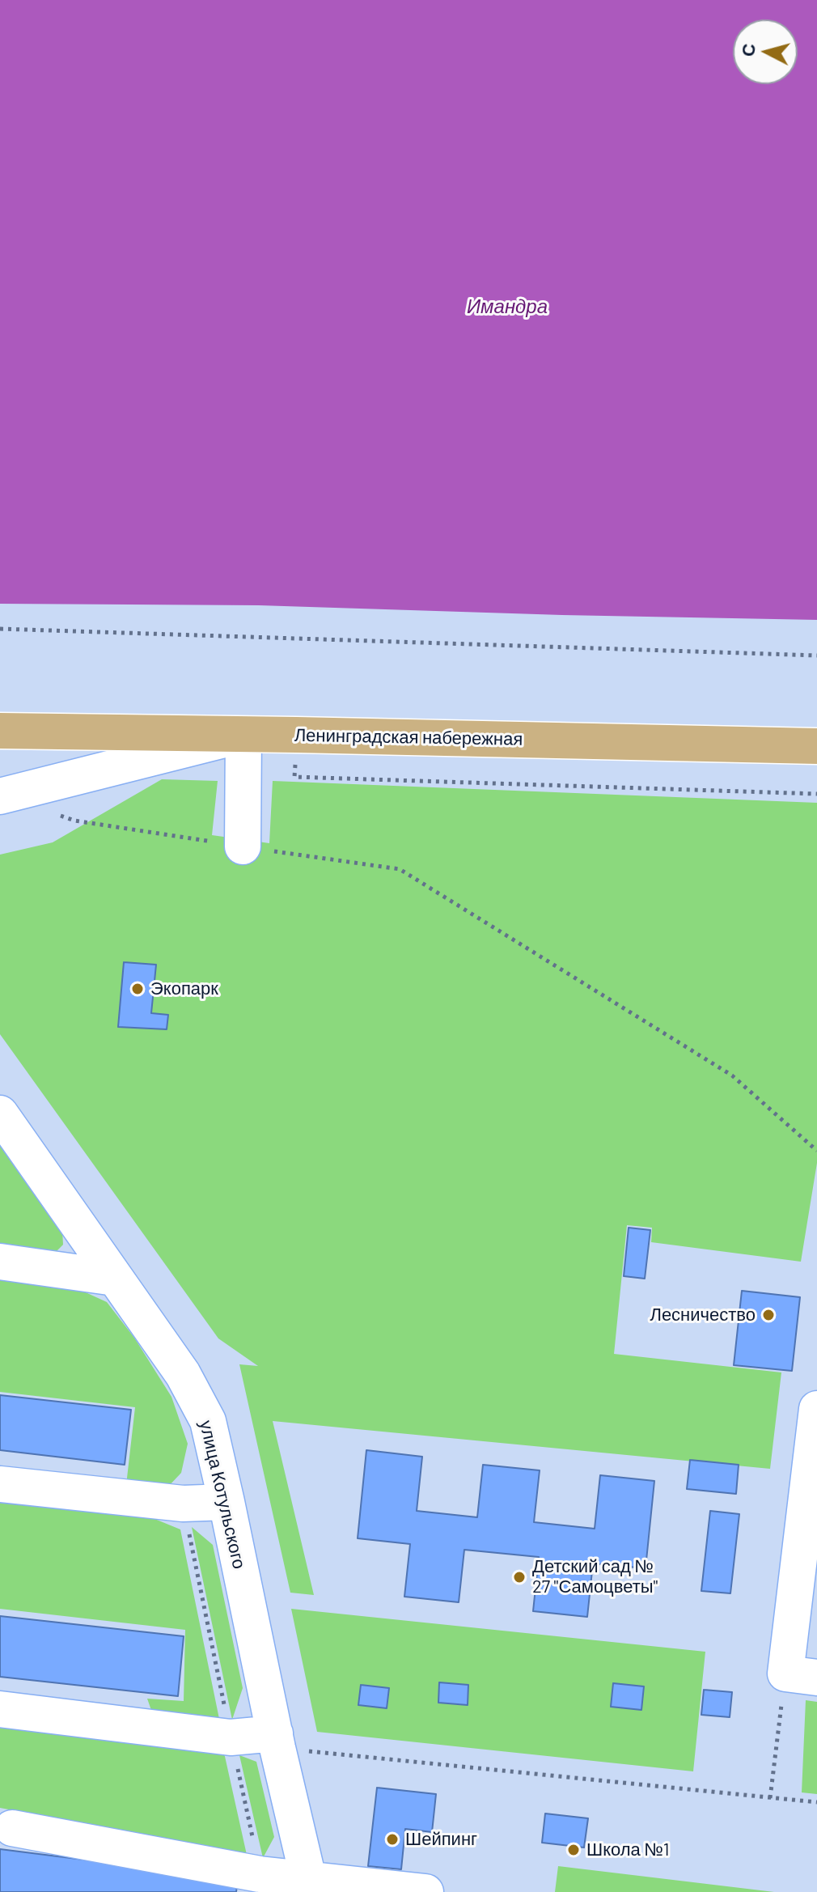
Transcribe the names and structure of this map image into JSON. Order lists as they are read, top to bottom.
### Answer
{
  "streets": {
    "main road": ["Ленинградская набережная"],
    "street": ["улица Котульского"]
  },
  "water": ["Имандра"],
  "places": [
    "Экопарк",
    "Лесничество",
    "Детский сад № 27 \"Самоцветы\"",
    "Шейпинг",
    "Школа №1"
  ],
  "north": "left"
}
